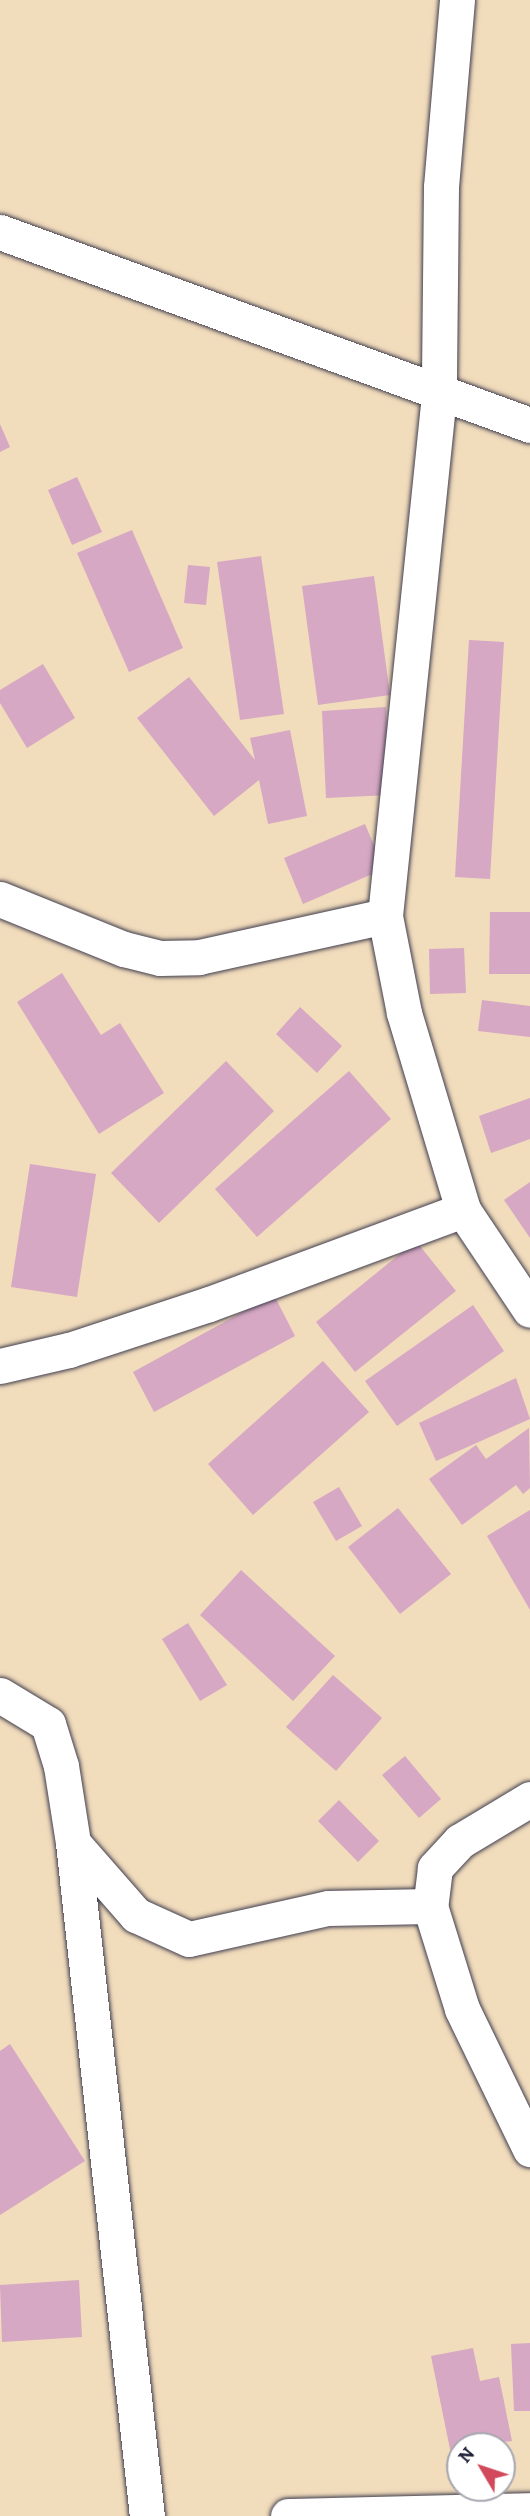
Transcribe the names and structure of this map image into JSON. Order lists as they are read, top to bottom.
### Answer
{
  "north": "top left"
}
